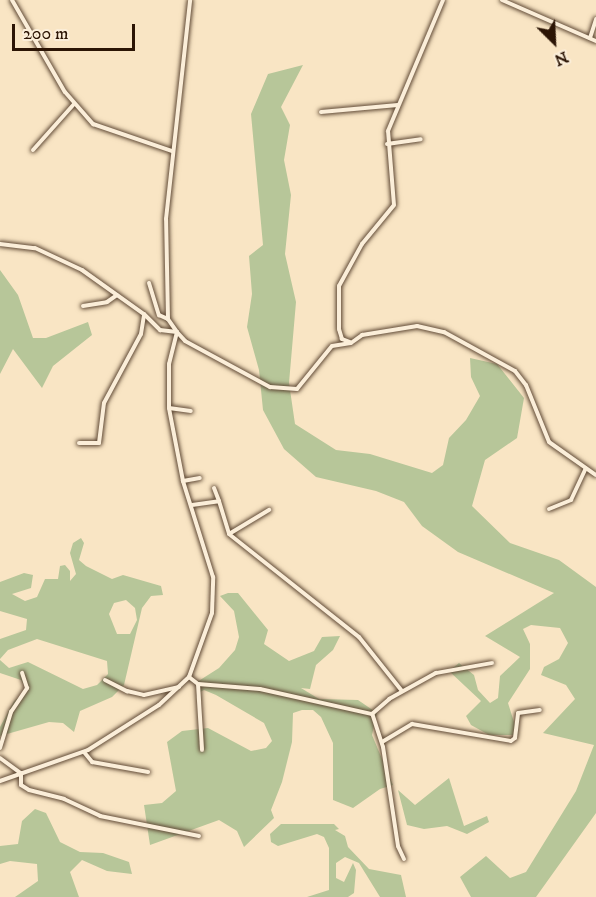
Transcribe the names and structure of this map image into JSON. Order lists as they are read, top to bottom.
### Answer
{
  "scale_bar": "200 m",
  "north": "bottom right"
}
